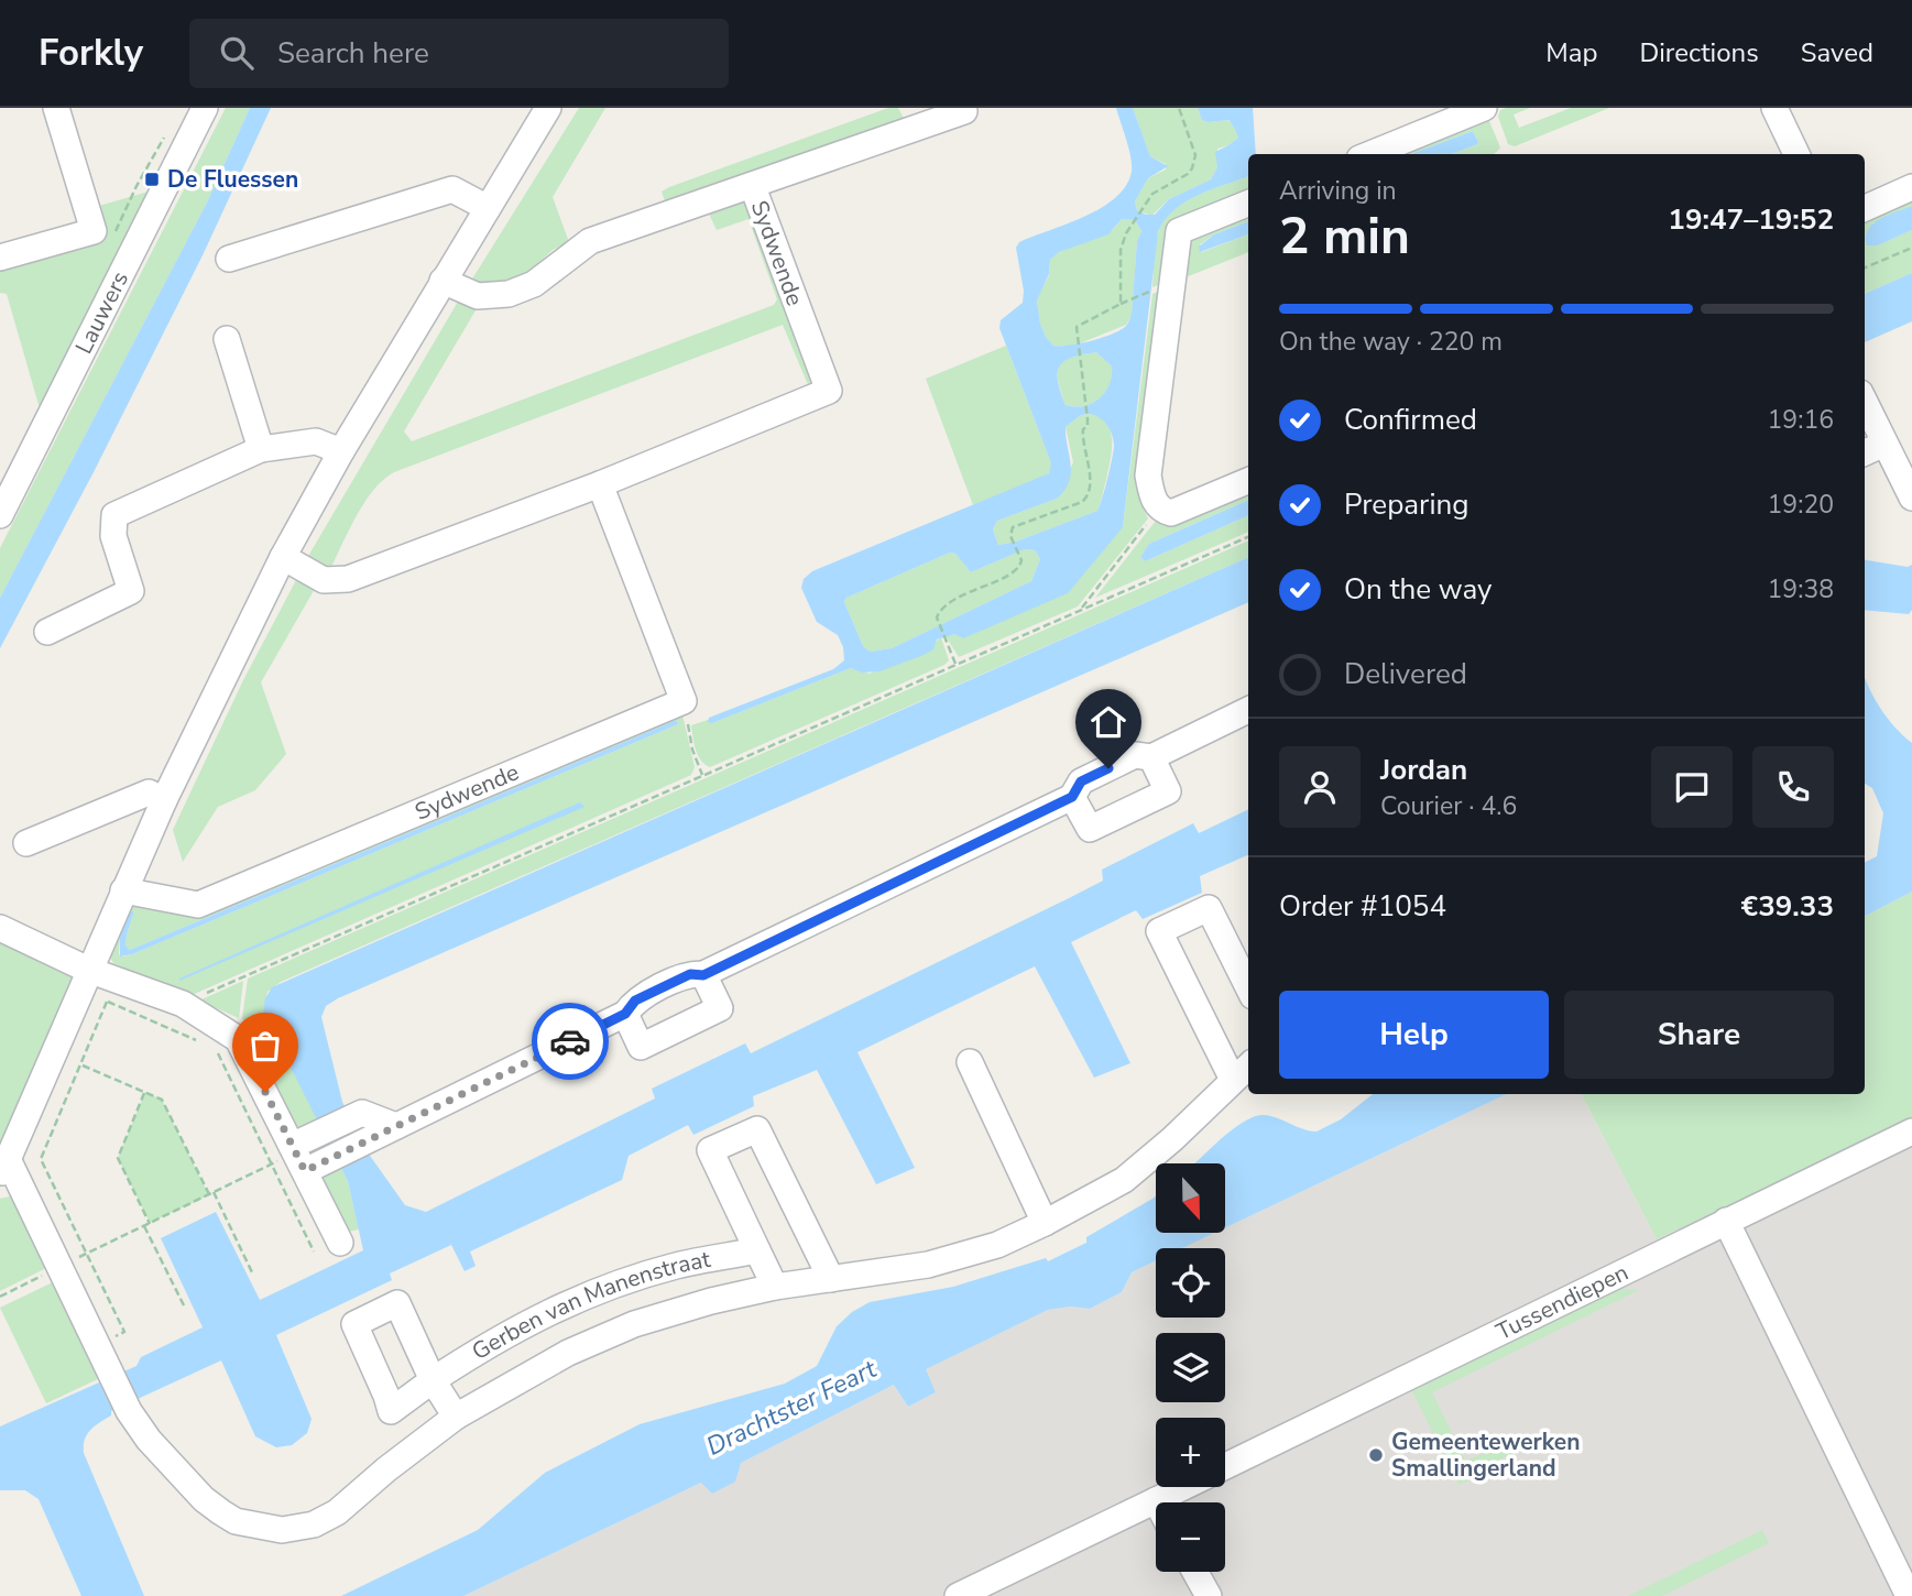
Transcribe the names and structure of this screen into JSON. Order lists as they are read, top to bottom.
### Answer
{
  "streets": {
    "street": [
      "Sydwende",
      "Lauwers",
      "Tussendiepen",
      "Gerben van Manenstraat"
    ]
  },
  "water": ["Drachtster Feart"],
  "places": {
    "transit": ["De Fluessen"],
    "other": ["Gemeentewerken Smallingerland"]
  },
  "north": "bottom",
  "page": {
    "header": "Forkly",
    "search": "Search here",
    "nav": ["Map", "Directions", "Saved"],
    "heading": ["2 min", "Arriving in", "19:47–19:52"],
    "panel": [
      "Jordan",
      "Courier · 4.6",
      "Order #1054",
      "€39.33"
    ],
    "bar": "On the way · 220 m",
    "list": [
      ["Confirmed", "19:16"],
      ["Preparing", "19:20"],
      ["On the way", "19:38"],
      "Delivered"
    ],
    "buttons": ["Help", "Share"],
    "map_buttons": ["+", "−"]
  }
}
